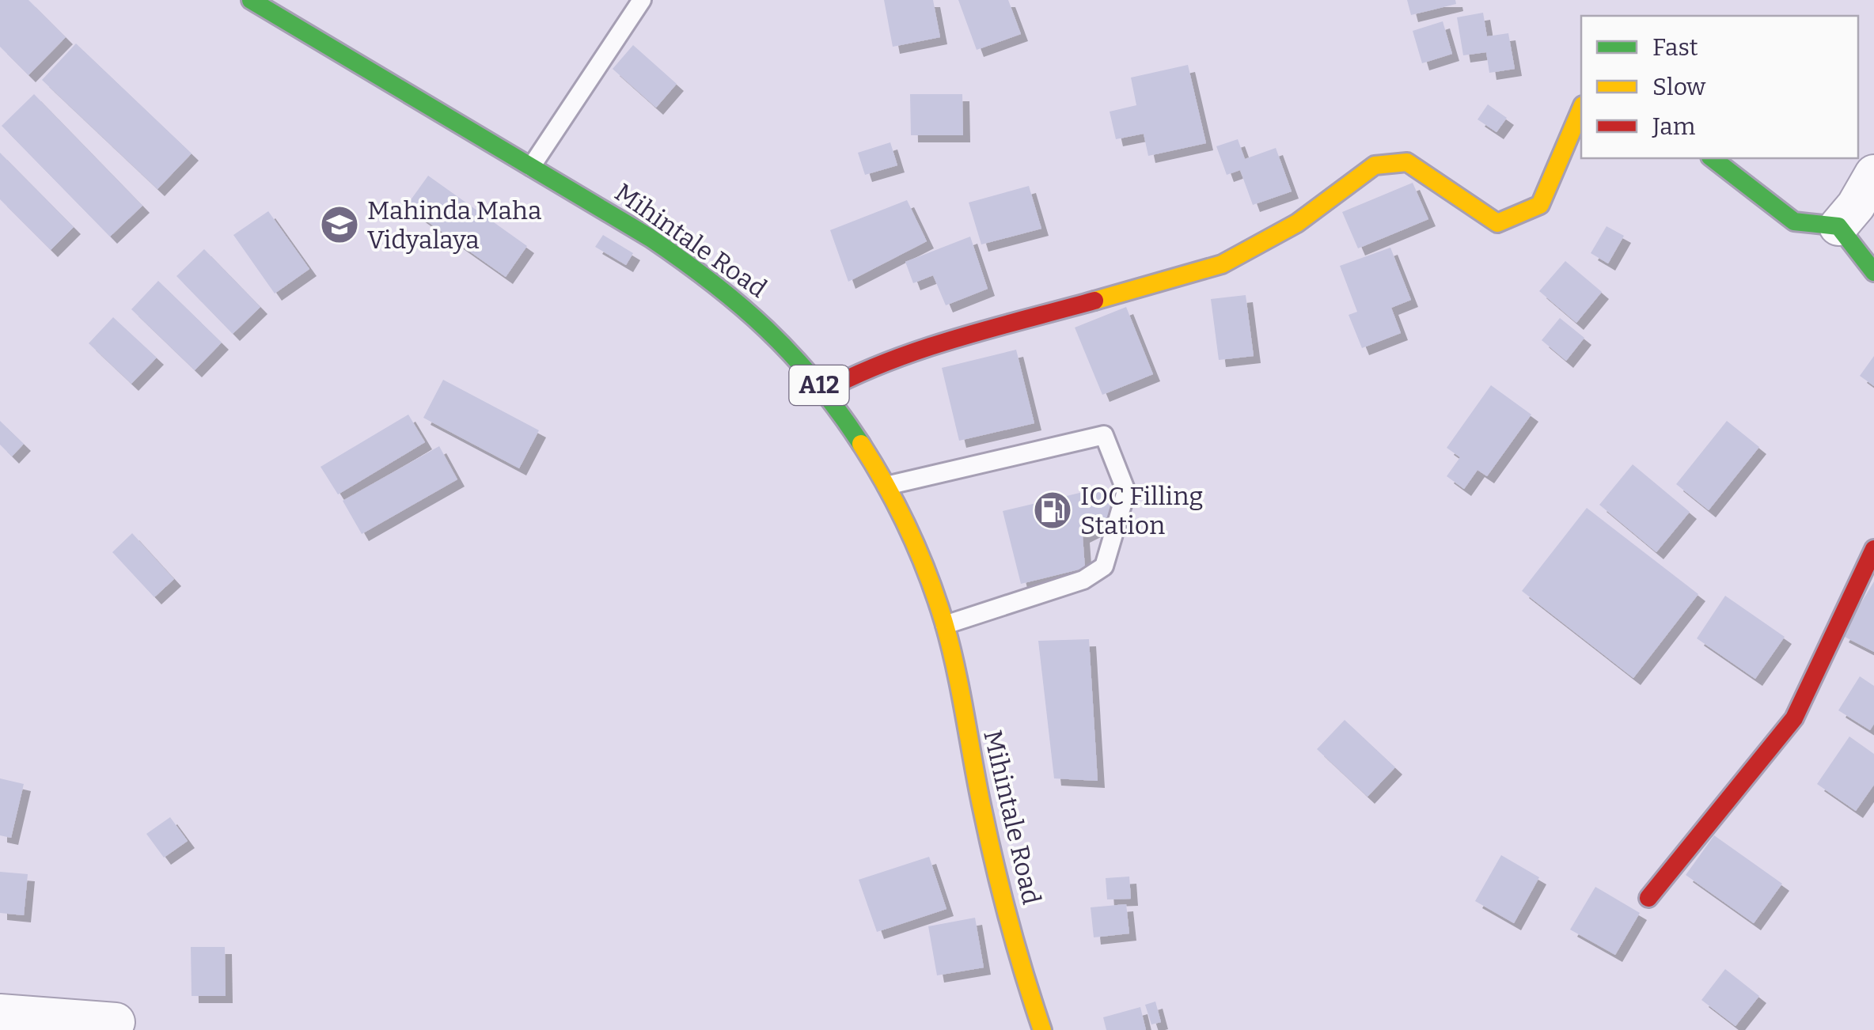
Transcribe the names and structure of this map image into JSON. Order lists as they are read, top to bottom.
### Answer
{
  "streets": {
    "main road": ["Mihintale Road", "A12"]
  },
  "places": {
    "school or university": ["Mahinda Maha Vidyalaya"],
    "fuel station": ["IOC Filling Station"]
  },
  "legend": ["Fast", "Slow", "Jam"]
}
